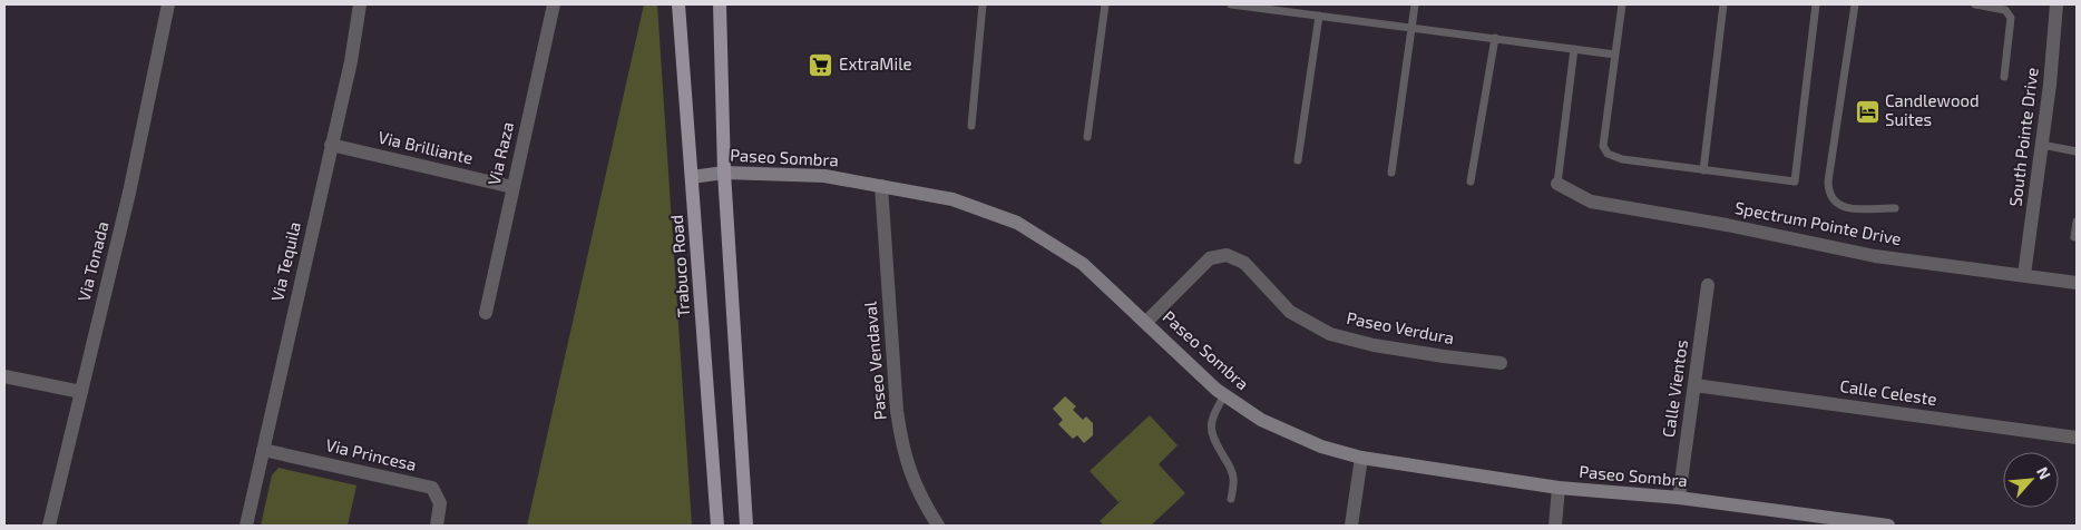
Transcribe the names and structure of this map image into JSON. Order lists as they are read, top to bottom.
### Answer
{
  "streets": {
    "main road": ["Trabuco Road"],
    "street": [
      "South Pointe Drive",
      "Via Brilliante",
      "Via Raza",
      "Paseo Sombra",
      "Spectrum Pointe Drive",
      "Via Tonada",
      "Via Tequila",
      "Paseo Verdura",
      "Paseo Vendaval",
      "Calle Vientos",
      "Calle Celeste",
      "Via Princesa"
    ]
  },
  "crossings": [
    ["South Pointe Drive", "Spectrum Pointe Drive"],
    ["Via Brilliante", "Via Raza"],
    ["Via Brilliante", "Via Tequila"],
    ["Paseo Sombra", "Trabuco Road"],
    ["Paseo Sombra", "Paseo Verdura"],
    ["Paseo Sombra", "Paseo Vendaval"],
    ["Paseo Sombra", "Calle Vientos"],
    ["Via Tequila", "Via Princesa"],
    ["Calle Vientos", "Calle Celeste"]
  ],
  "places": {
    "supermarket": ["ExtraMile"],
    "hotel": ["Candlewood Suites"]
  },
  "north": "top right"
}
